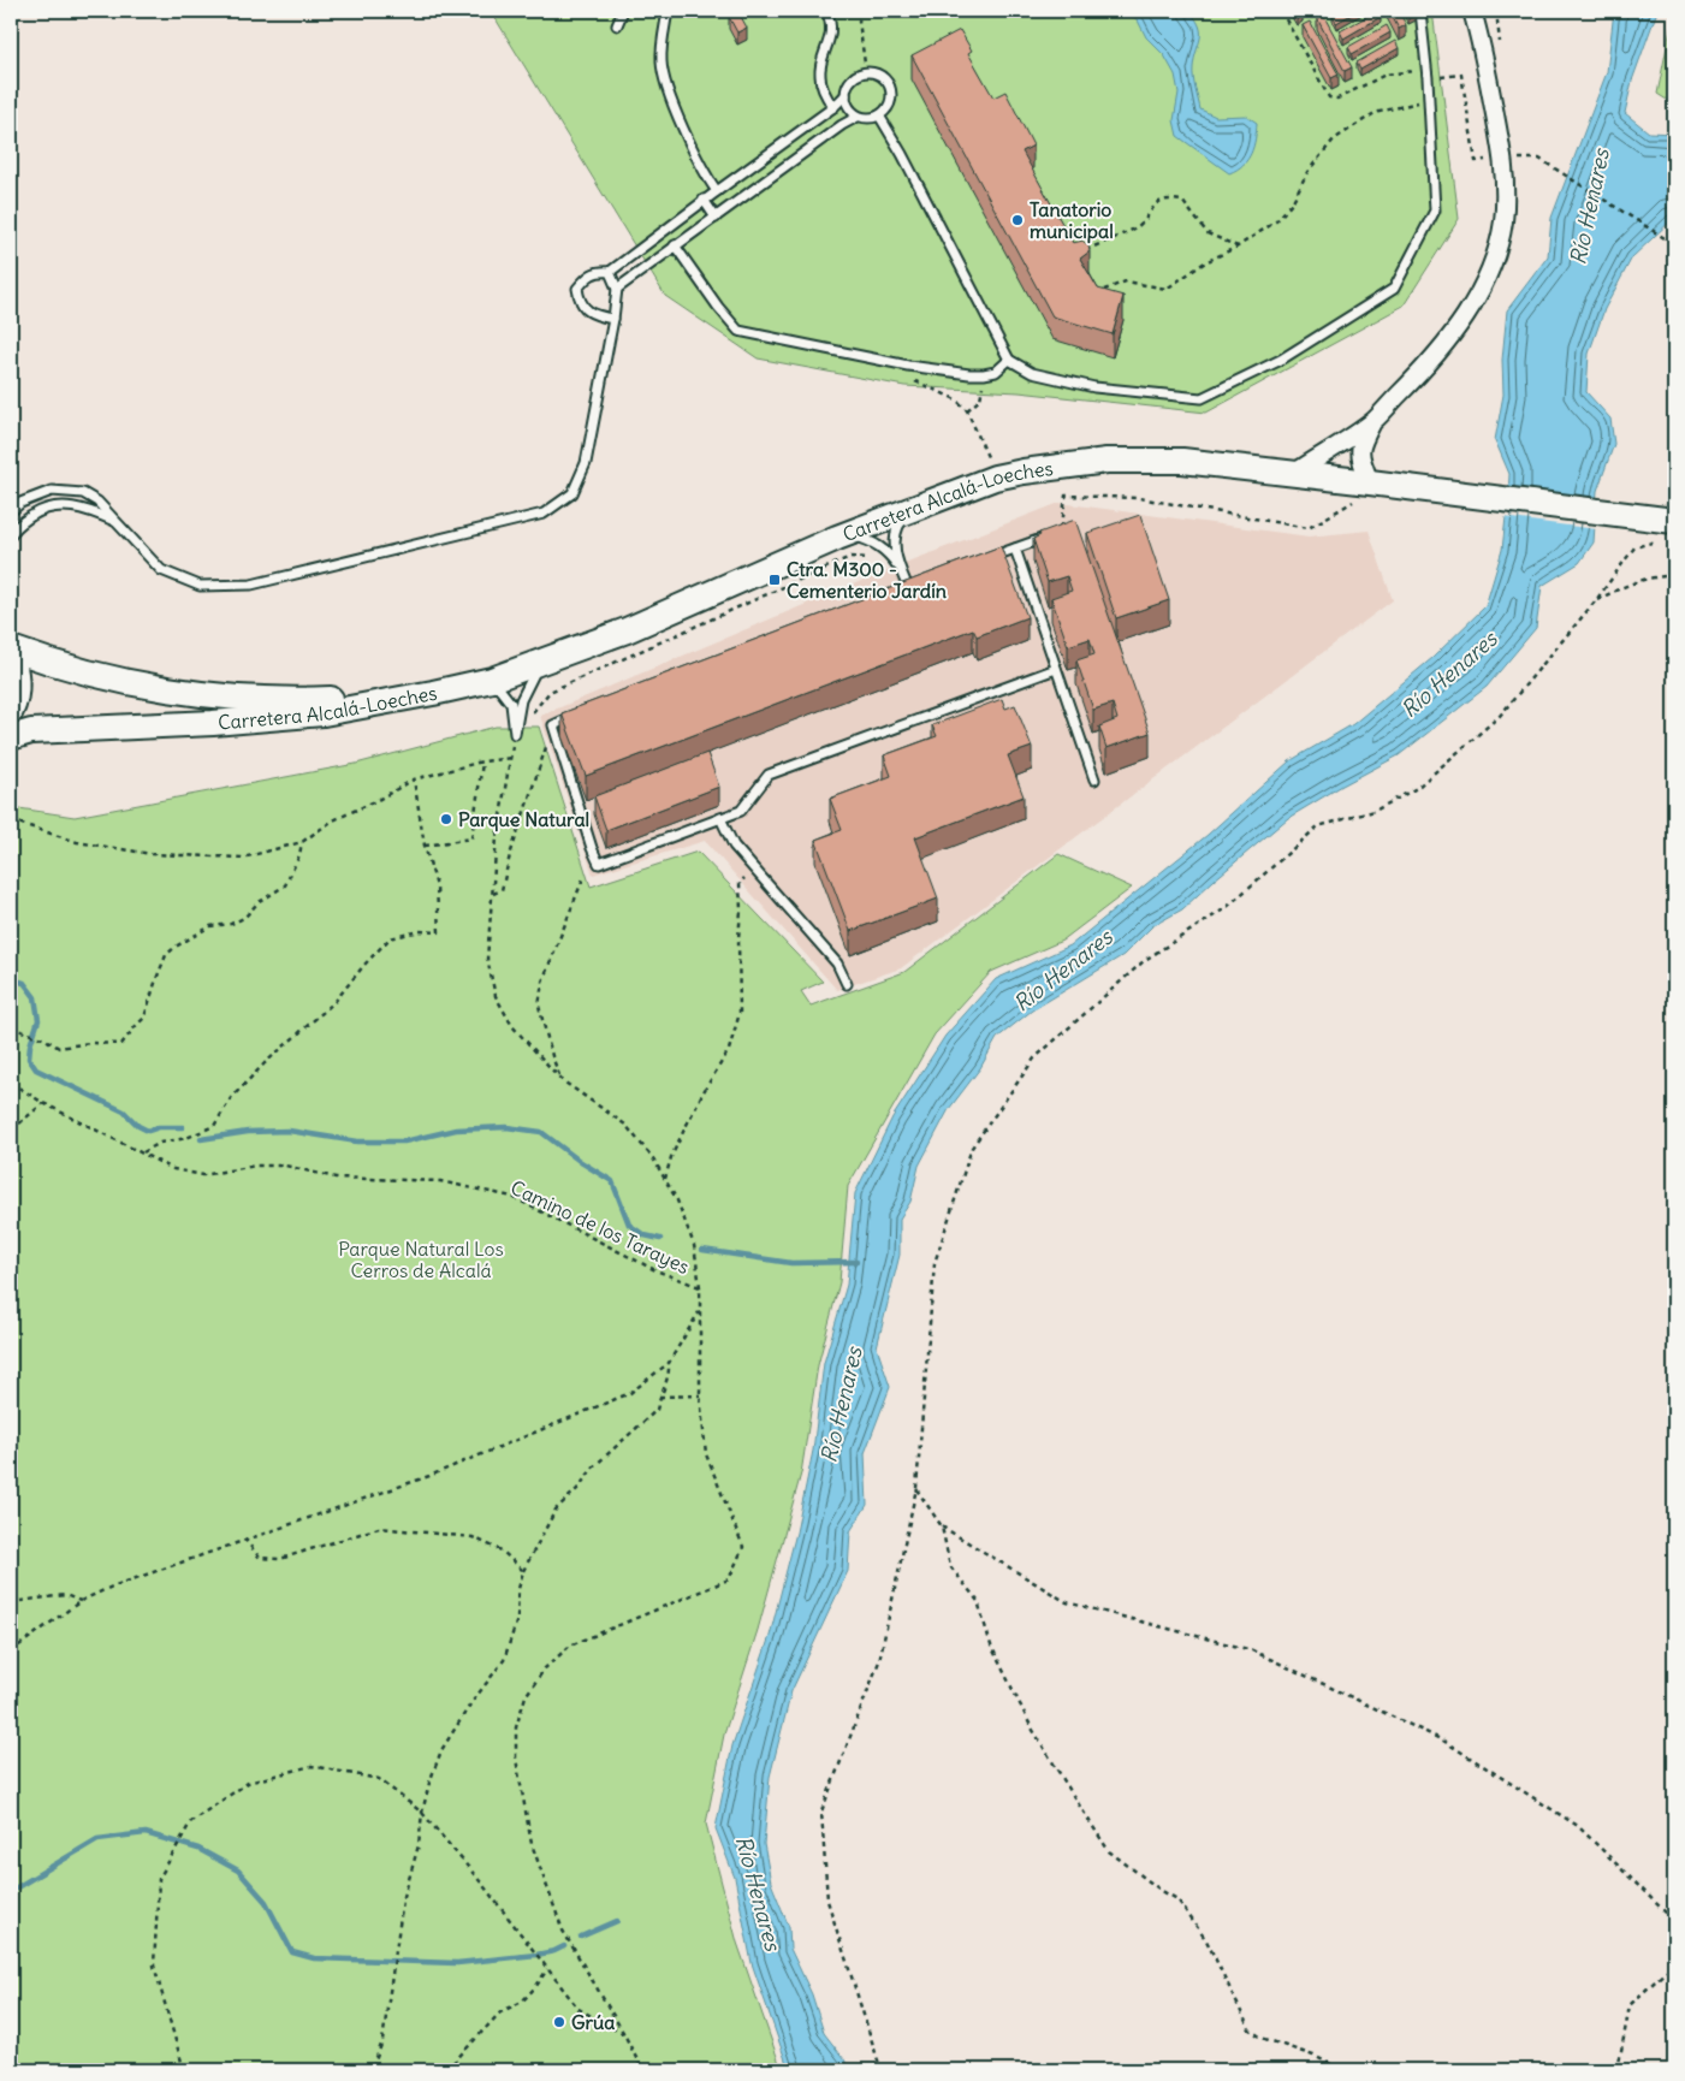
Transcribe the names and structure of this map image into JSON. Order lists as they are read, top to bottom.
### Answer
{
  "streets": {
    "main road": ["Carretera Alcalá-Loeches"],
    "path": ["Camino de los Tarayes"]
  },
  "water": ["Río Henares"],
  "parks": ["Parque Natural Los Cerros de Alcalá"],
  "places": {
    "other": ["Tanatorio municipal", "Parque Natural", "Grúa"],
    "transit": ["Ctra. M300 - Cementerio Jardín"]
  }
}
